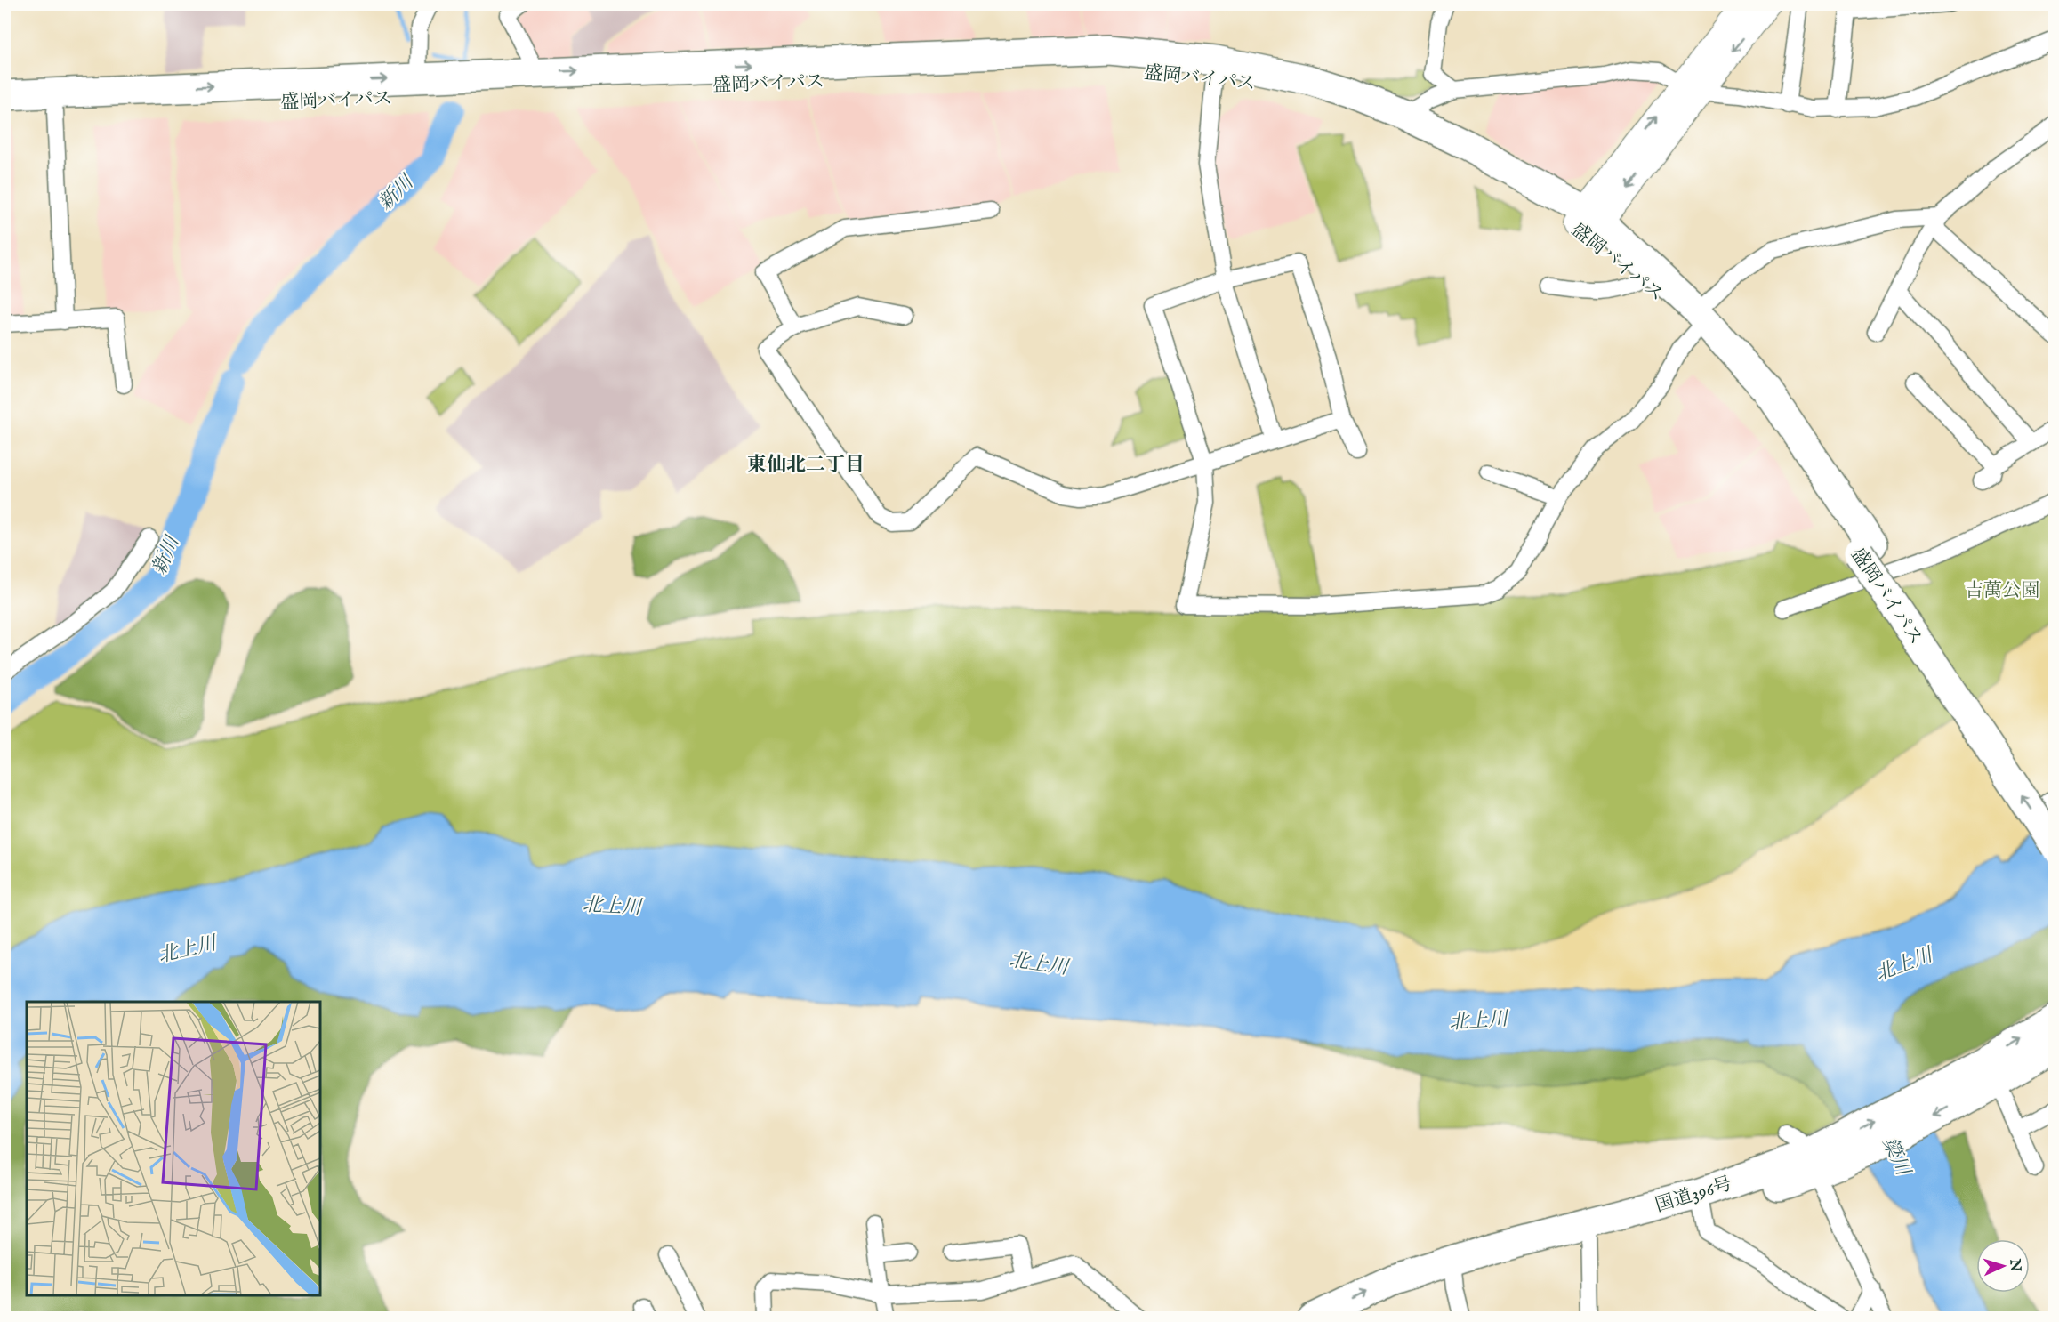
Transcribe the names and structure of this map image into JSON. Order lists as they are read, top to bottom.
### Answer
{
  "streets": {
    "highway": ["盛岡バイパス", "国道396号"]
  },
  "districts": ["東仙北二丁目"],
  "water": ["新川", "北上川", "簗川"],
  "parks": ["吉萬公園"],
  "north": "right"
}
